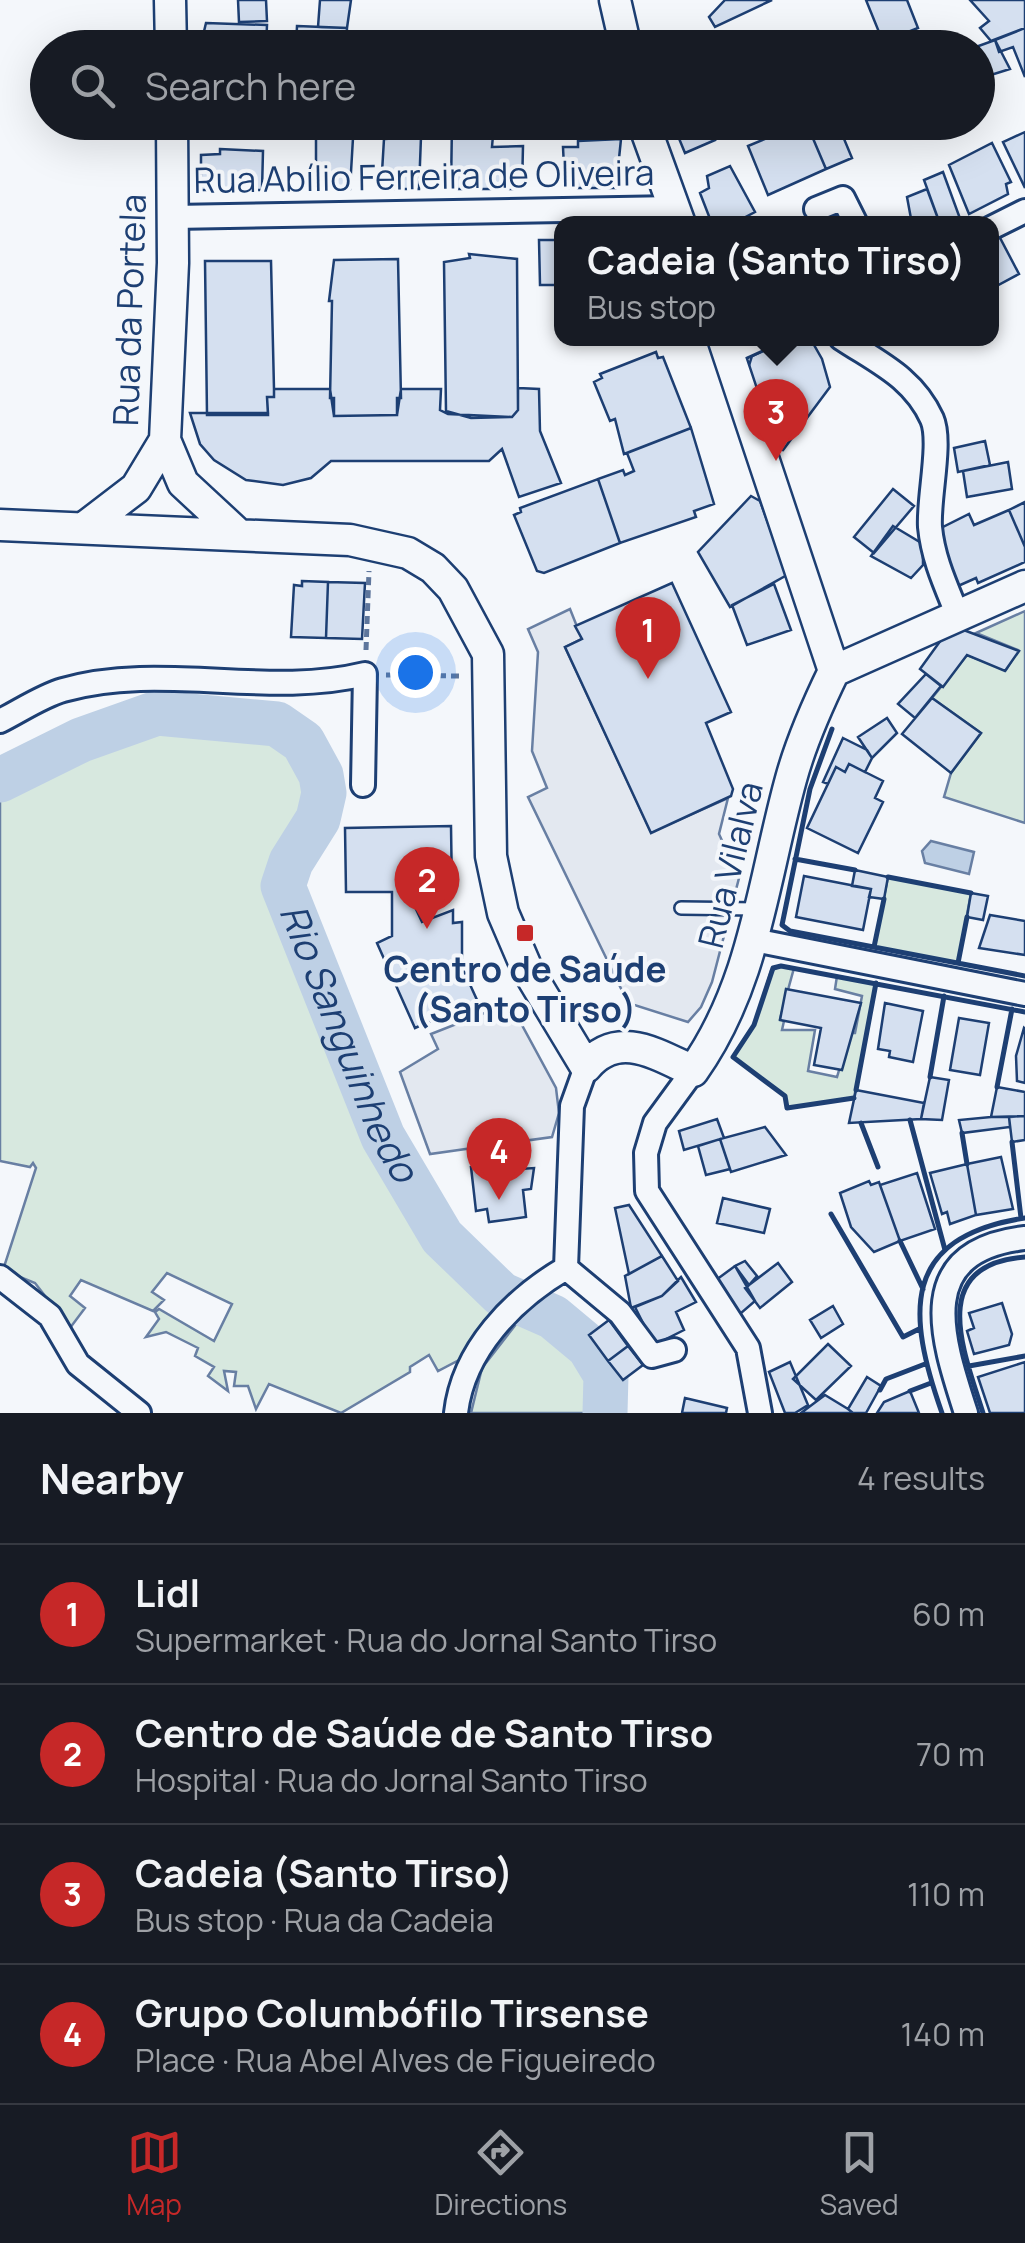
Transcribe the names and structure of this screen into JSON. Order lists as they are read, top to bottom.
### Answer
{
  "streets": {
    "street": ["Rua Abílio Ferreira de Oliveira", "Rua da Portela", "Rua Vilalva"]
  },
  "crossings": [
    ["Rua Abílio Ferreira de Oliveira", "Rua da Portela"]
  ],
  "water": ["Rio Sanguinhedo"],
  "places": {
    "transit": ["Centro de Saúde (Santo Tirso)"]
  },
  "page": {
    "search": "Search here",
    "popup": ["Cadeia (Santo Tirso)", "Bus stop"],
    "pins": [
      "3",
      "1",
      "2",
      "4"
    ],
    "heading": ["Nearby", "4 results"],
    "list": [
      {
        "mark": "1",
        "name": "Lidl",
        "note": "Supermarket · Rua do Jornal Santo Tirso",
        "value": "60 m"
      },
      {
        "mark": "2",
        "name": "Centro de Saúde de Santo Tirso",
        "note": "Hospital · Rua do Jornal Santo Tirso",
        "value": "70 m"
      },
      {
        "mark": "3",
        "name": "Cadeia (Santo Tirso)",
        "note": "Bus stop · Rua da Cadeia",
        "value": "110 m"
      },
      {
        "mark": "4",
        "name": "Grupo Columbófilo Tirsense",
        "note": "Place · Rua Abel Alves de Figueiredo",
        "value": "140 m"
      }
    ],
    "nav": ["Map", "Directions", "Saved"]
  }
}
